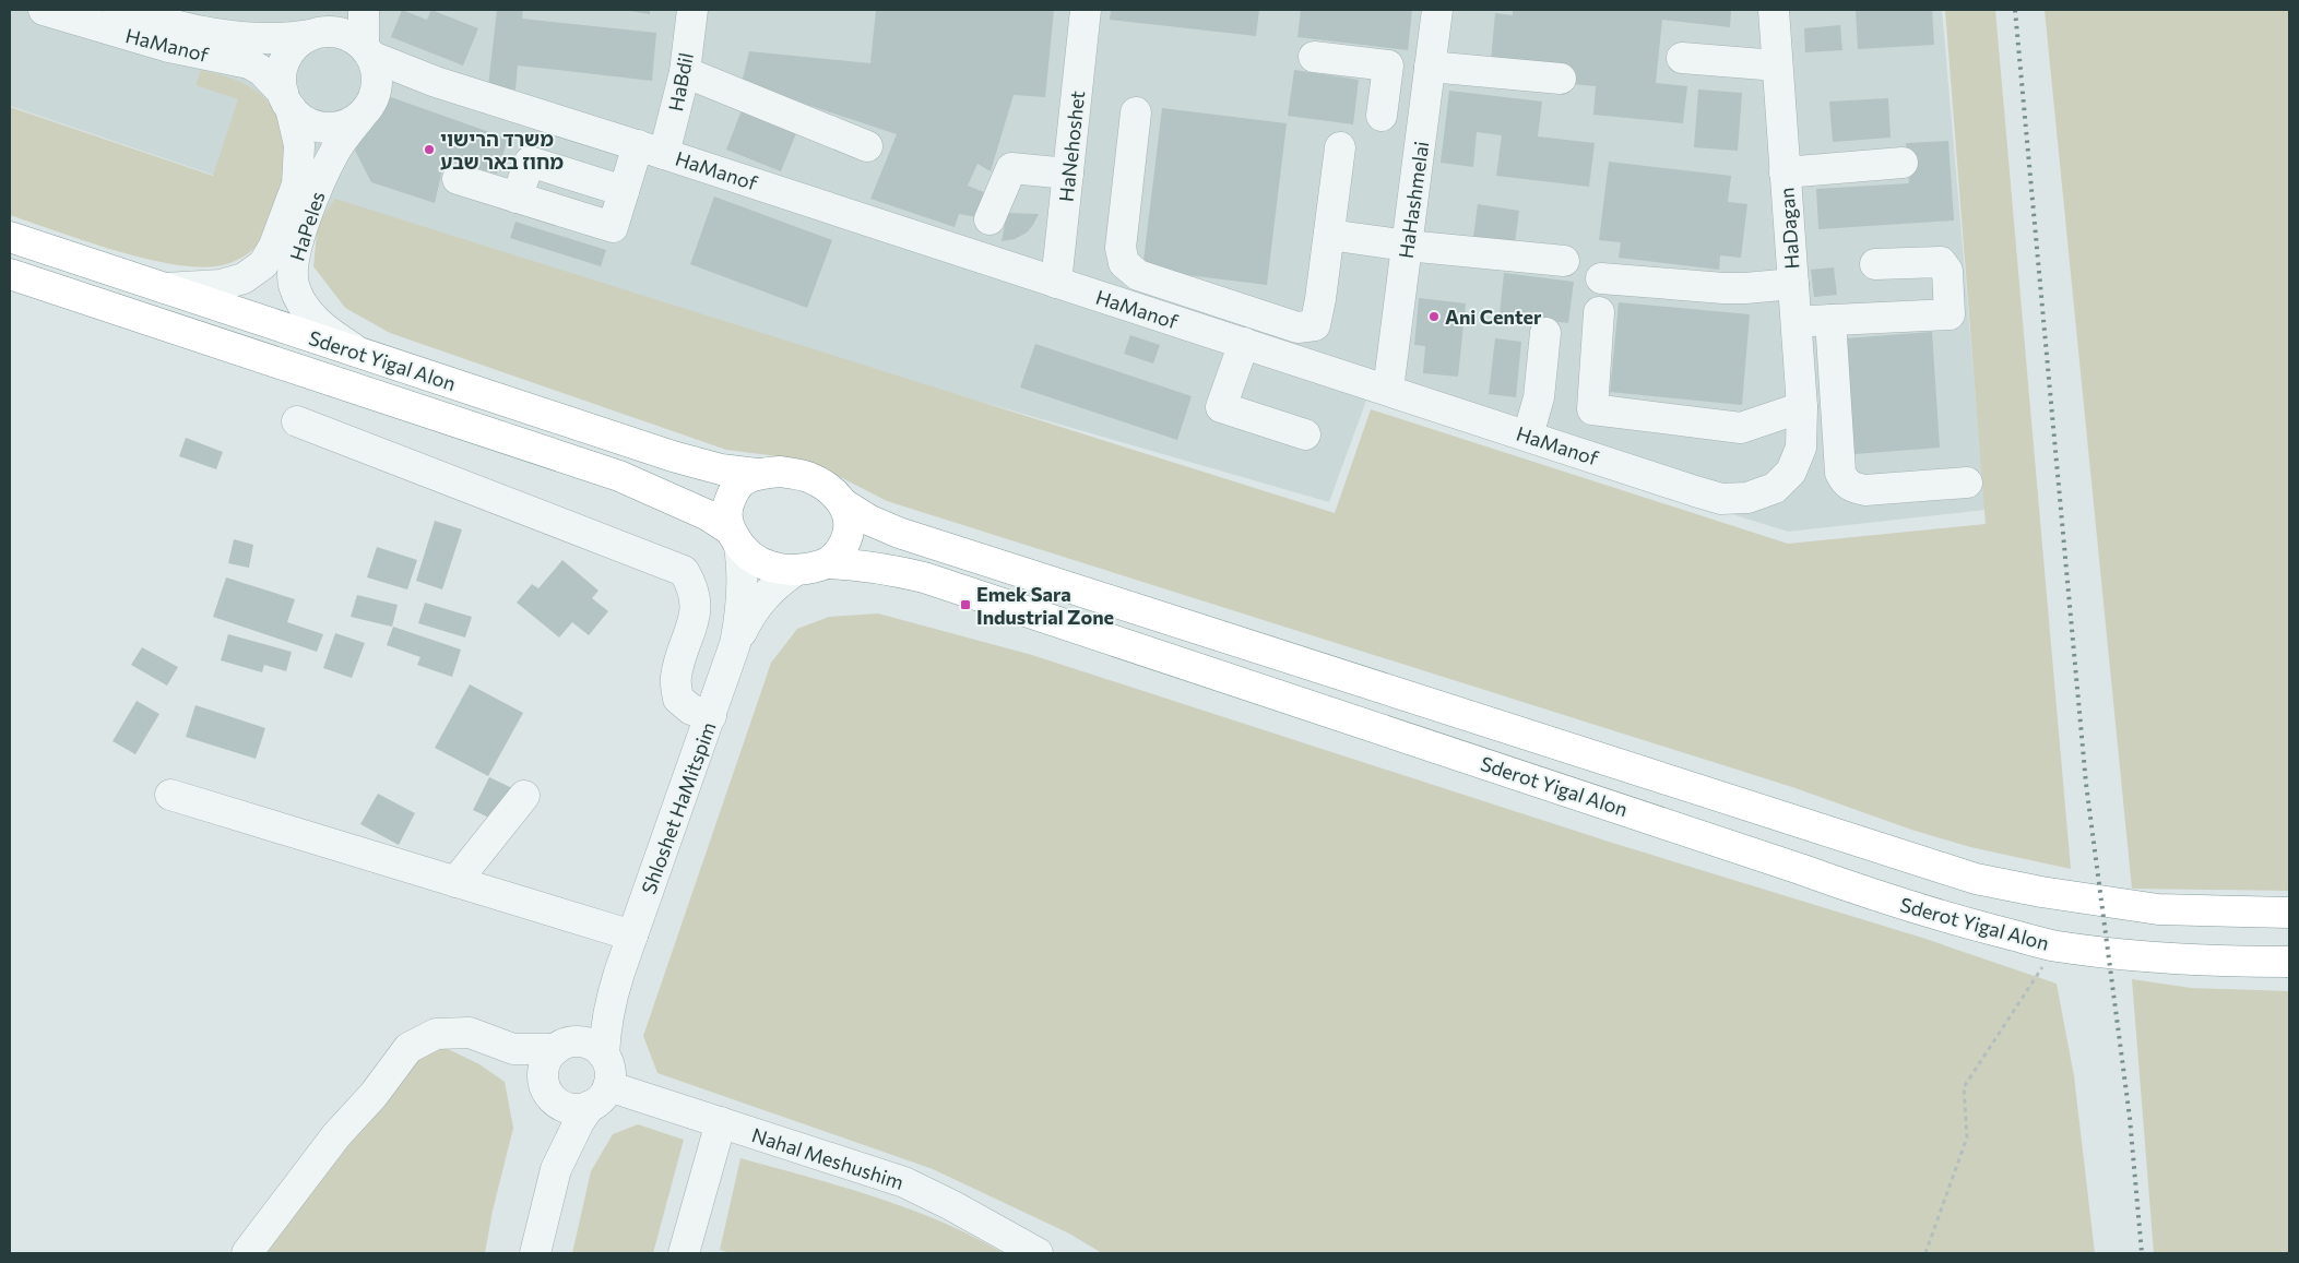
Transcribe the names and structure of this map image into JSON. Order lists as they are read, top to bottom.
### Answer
{
  "streets": {
    "highway": ["Sderot Yigal Alon"],
    "street": [
      "HaManof",
      "HaBdil",
      "HaNehoshet",
      "HaHashmelai",
      "HaPeles",
      "HaDagan",
      "Shloshet HaMitspim",
      "Nahal Meshushim"
    ]
  },
  "crossings": [
    ["HaManof", "HaBdil"],
    ["HaManof", "HaNehoshet"],
    ["HaManof", "HaHashmelai"],
    ["HaManof", "HaPeles"],
    ["HaManof", "HaDagan"],
    ["HaPeles", "Sderot Yigal Alon"],
    ["Sderot Yigal Alon", "Shloshet HaMitspim"],
    ["Shloshet HaMitspim", "Nahal Meshushim"]
  ],
  "places": {
    "other": ["משרד הרישוי מחוז באר שבע", "Ani Center"],
    "transit": ["Emek Sara Industrial Zone"]
  }
}
